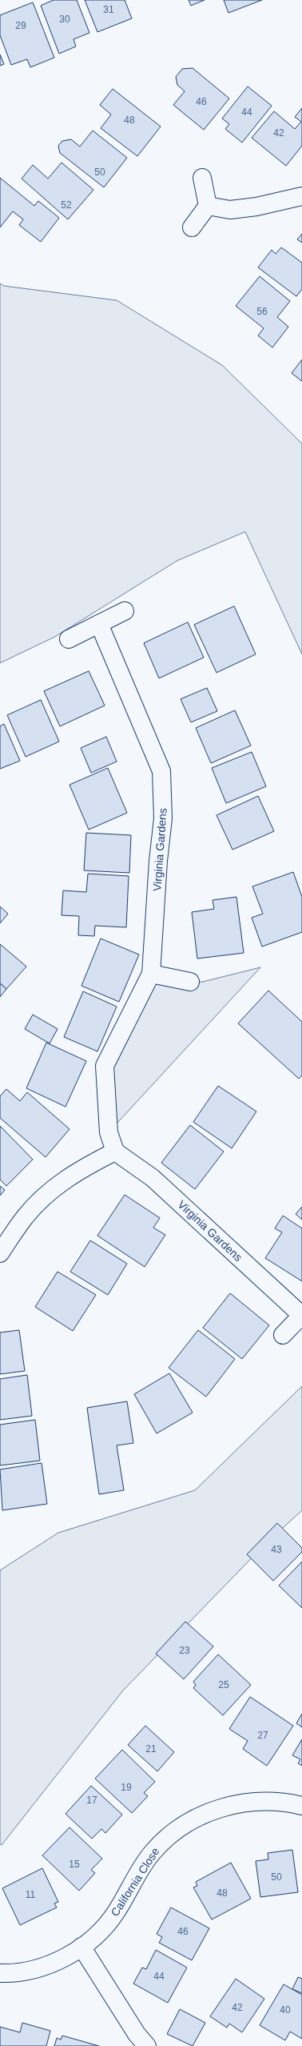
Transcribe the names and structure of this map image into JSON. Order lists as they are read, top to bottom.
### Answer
{
  "streets": {
    "street": ["Virginia Gardens", "California Close"]
  },
  "house_numbers": [
    "31",
    "30",
    "29",
    "46",
    "44",
    "48",
    "42",
    "50",
    "52",
    "56",
    "43",
    "23",
    "25",
    "27",
    "21",
    "19",
    "17",
    "15",
    "50",
    "48",
    "11",
    "46",
    "44",
    "42",
    "40"
  ]
}
